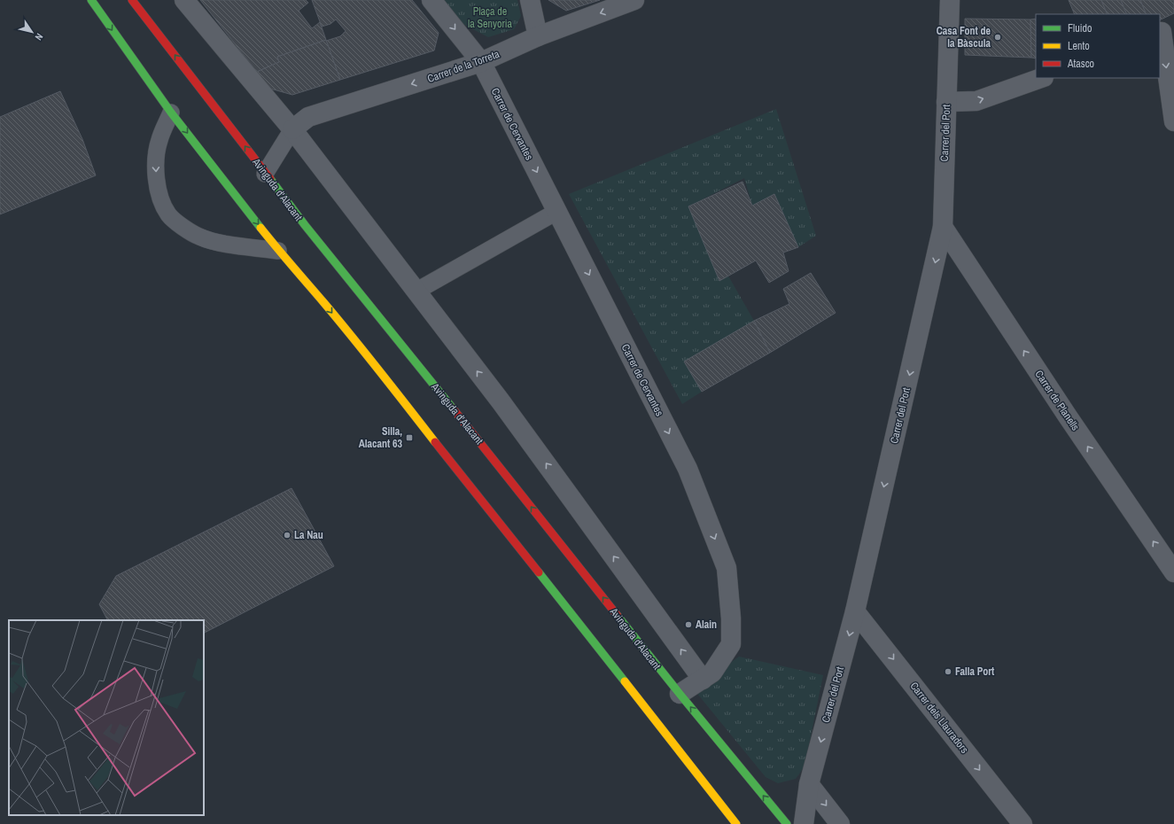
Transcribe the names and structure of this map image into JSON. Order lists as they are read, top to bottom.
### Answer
{
  "streets": {
    "main road": ["Avinguda d'Alacant"],
    "street": [
      "Carrer de la Torreta",
      "Carrer de Cervantes",
      "Carrer del Port",
      "Carrer de Planells",
      "Carrer dels Llauradors"
    ]
  },
  "crossings": [
    ["Carrer de la Torreta", "Carrer de Cervantes"],
    ["Carrer de Cervantes", "Avinguda d'Alacant"],
    ["Carrer del Port", "Carrer de Planells"],
    ["Carrer del Port", "Carrer dels Llauradors"]
  ],
  "one_way": [
    "Carrer de la Torreta",
    "Carrer del Port",
    "Carrer de Planells",
    "Carrer dels Llauradors"
  ],
  "parks": ["Plaça de la Senyoria"],
  "places": {
    "other": [
      "Casa Font de la Bàscula",
      "La Nau",
      "Alain",
      "Falla Port"
    ],
    "transit": ["Silla, Alacant 63"]
  },
  "legend": ["Fluido", "Lento", "Atasco"],
  "north": "bottom right"
}
